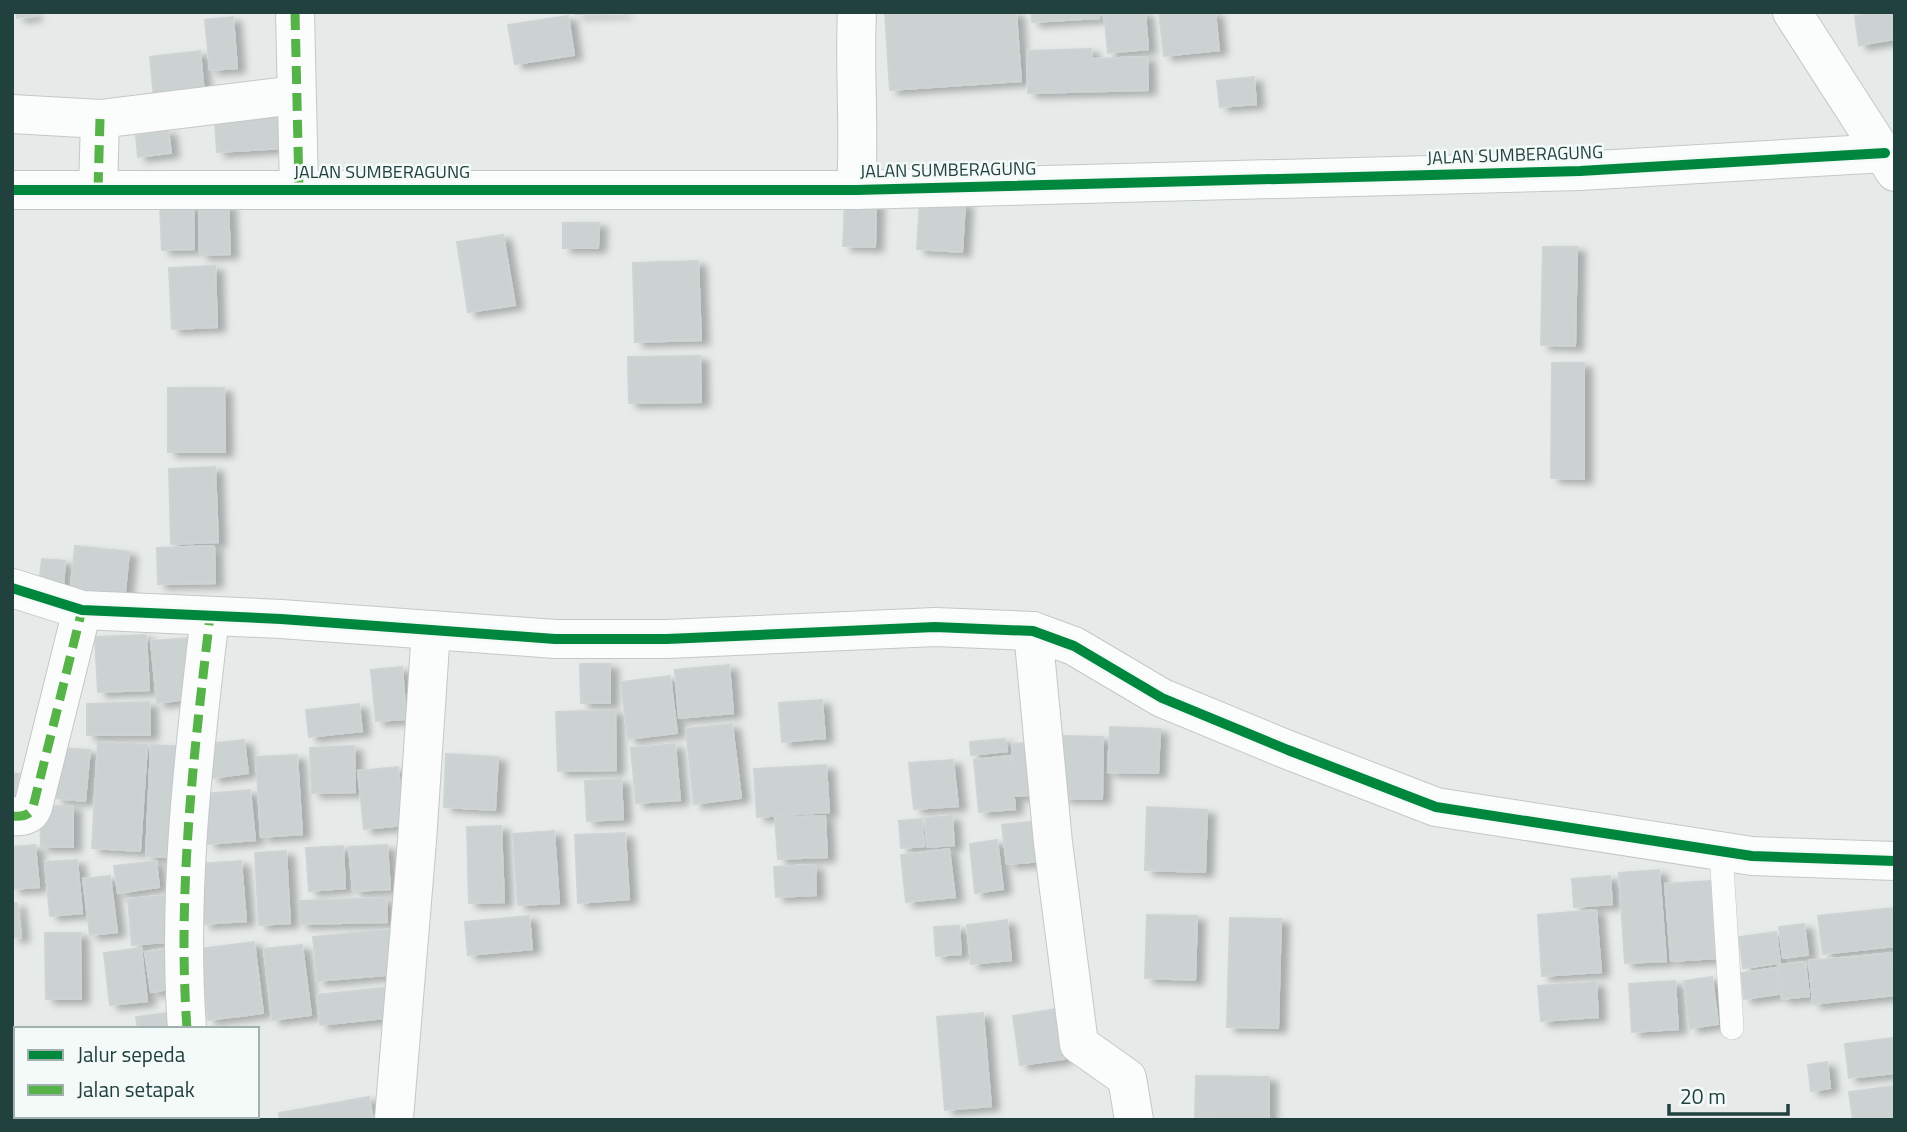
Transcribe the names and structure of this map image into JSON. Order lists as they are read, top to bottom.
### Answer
{
  "streets": {
    "street": ["JALAN SUMBERAGUNG"]
  },
  "legend": ["Jalur sepeda", "Jalan setapak"],
  "scale_bar": "20 m"
}
